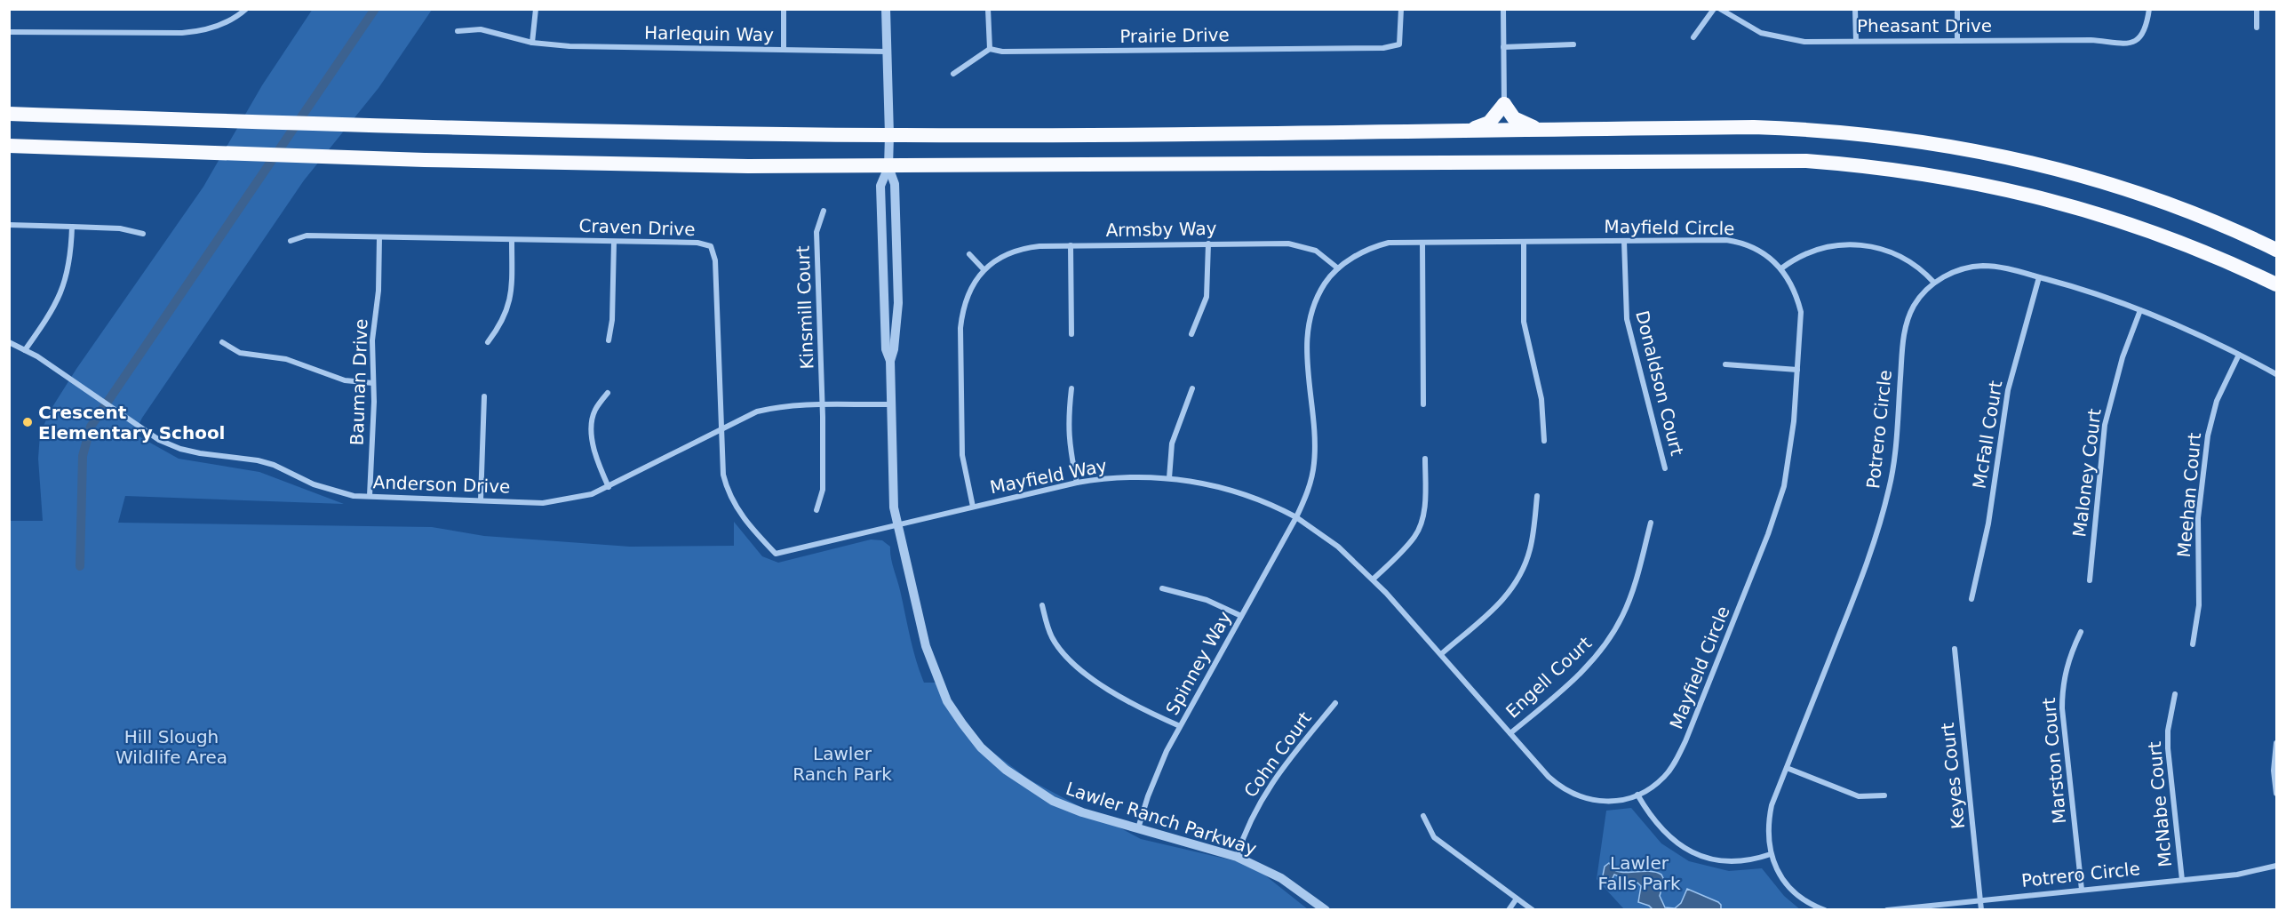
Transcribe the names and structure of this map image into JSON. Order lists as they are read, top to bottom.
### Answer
{
  "streets": {
    "street": [
      "Pheasant Drive",
      "Harlequin Way",
      "Prairie Drive",
      "Craven Drive",
      "Mayfield Circle",
      "Armsby Way",
      "Kinsmill Court",
      "Bauman Drive",
      "Donaldson Court",
      "Potrero Circle",
      "McFall Court",
      "Maloney Court",
      "Mayfield Way",
      "Anderson Drive",
      "Meehan Court",
      "Spinney Way",
      "Engell Court",
      "Cohn Court",
      "Marston Court",
      "Keyes Court",
      "McNabe Court",
      "Lawler Ranch Parkway"
    ]
  },
  "crossings": [
    ["Harlequin Way", "Lawler Ranch Parkway"],
    ["Craven Drive", "Bauman Drive"],
    ["Craven Drive", "Mayfield Way"],
    ["Craven Drive", "Anderson Drive"],
    ["Mayfield Circle", "Armsby Way"],
    ["Mayfield Circle", "Donaldson Court"],
    ["Mayfield Circle", "Mayfield Way"],
    ["Mayfield Circle", "Spinney Way"],
    ["Mayfield Circle", "Engell Court"],
    ["Armsby Way", "Mayfield Way"],
    ["Kinsmill Court", "Anderson Drive"],
    ["Bauman Drive", "Anderson Drive"],
    ["Potrero Circle", "McFall Court"],
    ["Potrero Circle", "Maloney Court"],
    ["Potrero Circle", "Meehan Court"],
    ["Potrero Circle", "Marston Court"],
    ["Potrero Circle", "Keyes Court"],
    ["Potrero Circle", "McNabe Court"],
    ["Mayfield Way", "Anderson Drive"],
    ["Mayfield Way", "Spinney Way"],
    ["Mayfield Way", "Lawler Ranch Parkway"],
    ["Anderson Drive", "Lawler Ranch Parkway"],
    ["Spinney Way", "Lawler Ranch Parkway"],
    ["Cohn Court", "Lawler Ranch Parkway"]
  ],
  "parks": ["Hill Slough Wildlife Area", "Lawler Ranch Park", "Lawler Falls Park"],
  "places": ["Crescent Elementary School"]
}
